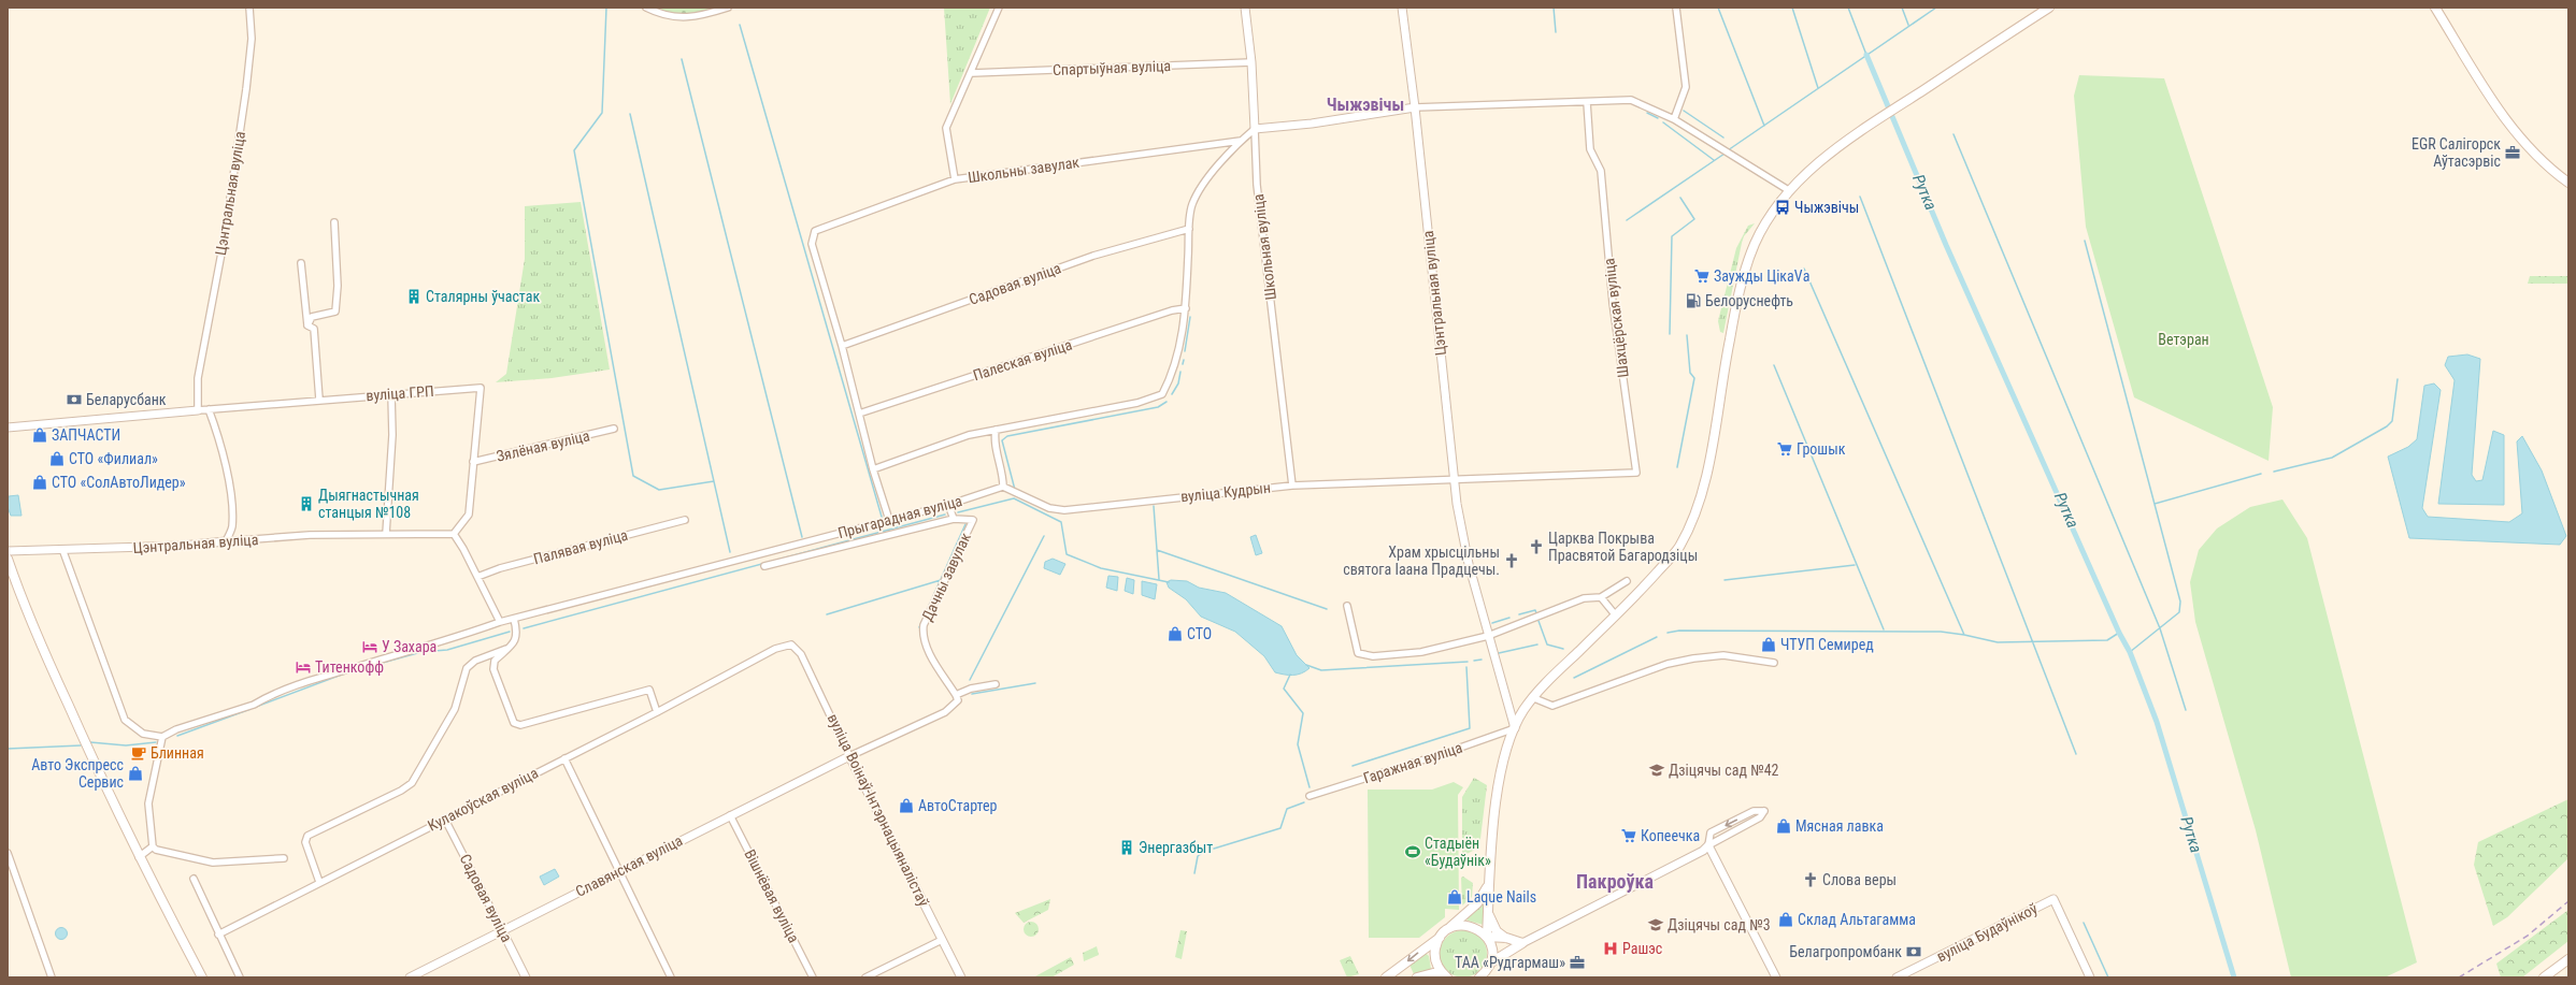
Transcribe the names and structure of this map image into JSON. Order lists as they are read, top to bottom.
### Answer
{
  "streets": {
    "street": [
      "Спартыўная вуліца",
      "Школьны завулак",
      "Цэнтральная вуліца",
      "Школьная вуліца",
      "Садовая вуліца",
      "Шахцёрская вуліца",
      "Палеская вуліца",
      "вуліца ГРП",
      "Зялёная вуліца",
      "вуліца Кудрын",
      "Прыгарадная вуліца",
      "Палявая вуліца",
      "Дачны завулак",
      "Гаражная вуліца",
      "Кулакоўская вуліца",
      "вуліца Воінаў-Інтэрнацыяналістаў",
      "Славянская вуліца",
      "Вішнёвая вуліца",
      "вуліца Будаўнікоў"
    ]
  },
  "crossings": [
    ["Спартыўная вуліца", "Школьная вуліца"],
    ["Школьны завулак", "Садовая вуліца"],
    ["Цэнтральная вуліца", "Шахцёрская вуліца"],
    ["Цэнтральная вуліца", "вуліца ГРП"],
    ["Цэнтральная вуліца", "вуліца Кудрын"],
    ["Цэнтральная вуліца", "Гаражная вуліца"],
    ["Школьная вуліца", "вуліца Кудрын"],
    ["Садовая вуліца", "Кулакоўская вуліца"],
    ["Садовая вуліца", "Славянская вуліца"],
    ["Шахцёрская вуліца", "вуліца Кудрын"],
    ["вуліца ГРП", "Зялёная вуліца"],
    ["вуліца Кудрын", "Прыгарадная вуліца"],
    ["Кулакоўская вуліца", "вуліца Воінаў-Інтэрнацыяналістаў"],
    ["вуліца Воінаў-Інтэрнацыяналістаў", "Славянская вуліца"],
    ["Славянская вуліца", "Вішнёвая вуліца"]
  ],
  "districts": ["Чыжэвічы", "Пакроўка"],
  "water": ["Рутка"],
  "parks": ["Ветэран"],
  "places": {
    "office": ["EGR Салігорск Аўтасэрвіс", "ТАА «Рудгармаш»"],
    "bus stop": ["Чыжэвічы"],
    "supermarket": ["Заужды ЦікаVа", "Грошык", "Копеечка"],
    "building": ["Сталярны ўчастак", "Дыягнастычная станцыя №108", "Энергазбыт"],
    "fuel station": ["Белоруснефть"],
    "bank": ["Беларусбанк", "Белагропромбанк"],
    "shop": [
      "ЗАПЧАСТИ",
      "СТО «Филиал»",
      "СТО «СолАвтоЛидер»",
      "СТО",
      "ЧТУП Семиред",
      "Авто Экспресс Сервис",
      "АвтоСтартер",
      "Мясная лавка",
      "Laque Nails",
      "Склад Альтагамма"
    ],
    "church": ["Царква Покрыва Прасвятой Багародзіцы", "Храм хрысцільны святога Іаана Прадцечы.", "Слова веры"],
    "hotel": ["У Захара", "Титенкофф"],
    "cafe": ["Блинная"],
    "school or university": ["Дзіцячы сад №42", "Дзіцячы сад №3"],
    "sports": ["Стадыён «Будаўнік»"],
    "hospital": ["Рашэс"]
  }
}
